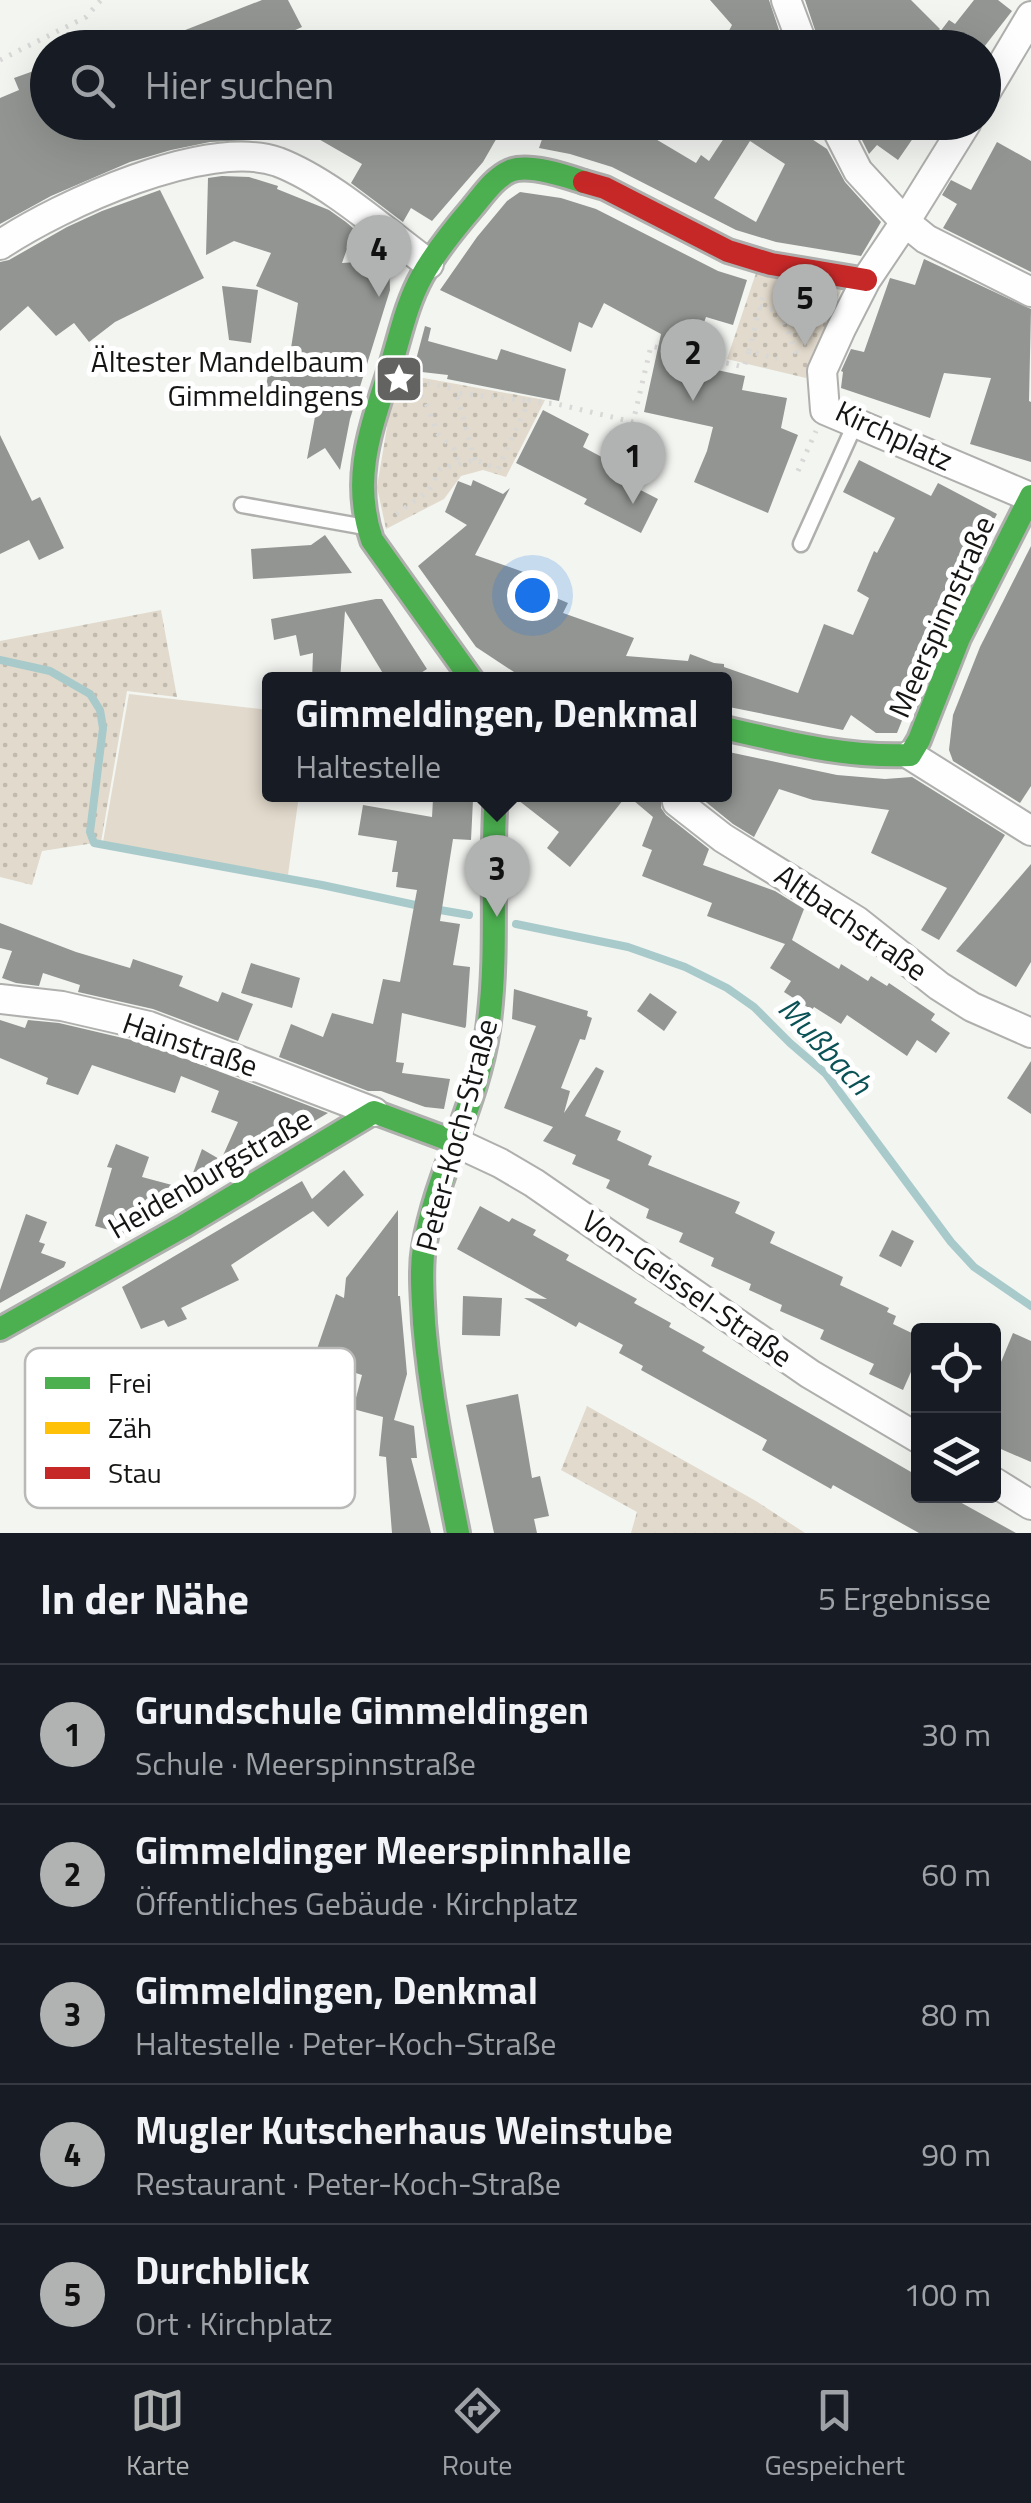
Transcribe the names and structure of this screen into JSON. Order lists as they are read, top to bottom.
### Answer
{
  "streets": {
    "street": [
      "Kirchplatz",
      "Meerspinnstraße",
      "Altbachstraße",
      "Hainstraße",
      "Peter-Koch-Straße",
      "Heidenburgstraße",
      "Von-Geissel-Straße"
    ]
  },
  "crossings": [
    ["Kirchplatz", "Meerspinnstraße"],
    ["Hainstraße", "Heidenburgstraße"],
    ["Peter-Koch-Straße", "Von-Geissel-Straße"]
  ],
  "water": ["Mußbach"],
  "places": {
    "place": ["Ältester Mandelbaum Gimmeldingens"]
  },
  "legend": ["Frei", "Zäh", "Stau"],
  "page": {
    "search": "Hier suchen",
    "pins": [
      "4",
      "5",
      "2",
      "1",
      "3"
    ],
    "popup": ["Gimmeldingen, Denkmal", "Haltestelle"],
    "heading": ["In der Nähe", "5 Ergebnisse"],
    "list": [
      {
        "mark": "1",
        "name": "Grundschule Gimmeldingen",
        "note": "Schule · Meerspinnstraße",
        "value": "30 m"
      },
      {
        "mark": "2",
        "name": "Gimmeldinger Meerspinnhalle",
        "note": "Öffentliches Gebäude · Kirchplatz",
        "value": "60 m"
      },
      {
        "mark": "3",
        "name": "Gimmeldingen, Denkmal",
        "note": "Haltestelle · Peter-Koch-Straße",
        "value": "80 m"
      },
      {
        "mark": "4",
        "name": "Mugler Kutscherhaus Weinstube",
        "note": "Restaurant · Peter-Koch-Straße",
        "value": "90 m"
      },
      {
        "mark": "5",
        "name": "Durchblick",
        "note": "Ort · Kirchplatz",
        "value": "100 m"
      }
    ],
    "nav": ["Karte", "Route", "Gespeichert"]
  }
}
